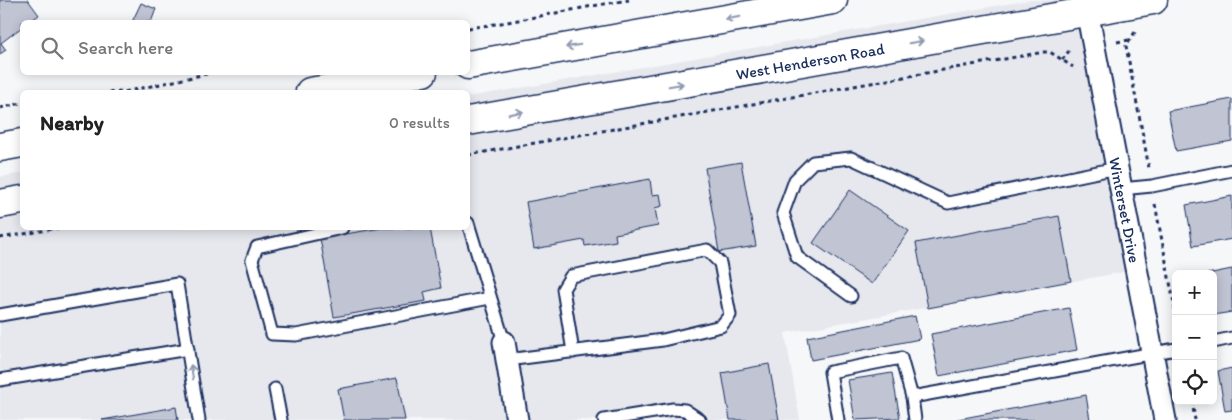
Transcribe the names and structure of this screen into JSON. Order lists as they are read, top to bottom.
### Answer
{
  "streets": {
    "main road": ["West Henderson Road"],
    "street": ["Winterset Drive"]
  },
  "crossings": [
    ["West Henderson Road", "Winterset Drive"]
  ],
  "page": {
    "search": "Search here",
    "heading": ["Nearby", "0 results"],
    "map_buttons": ["+", "−"]
  }
}
